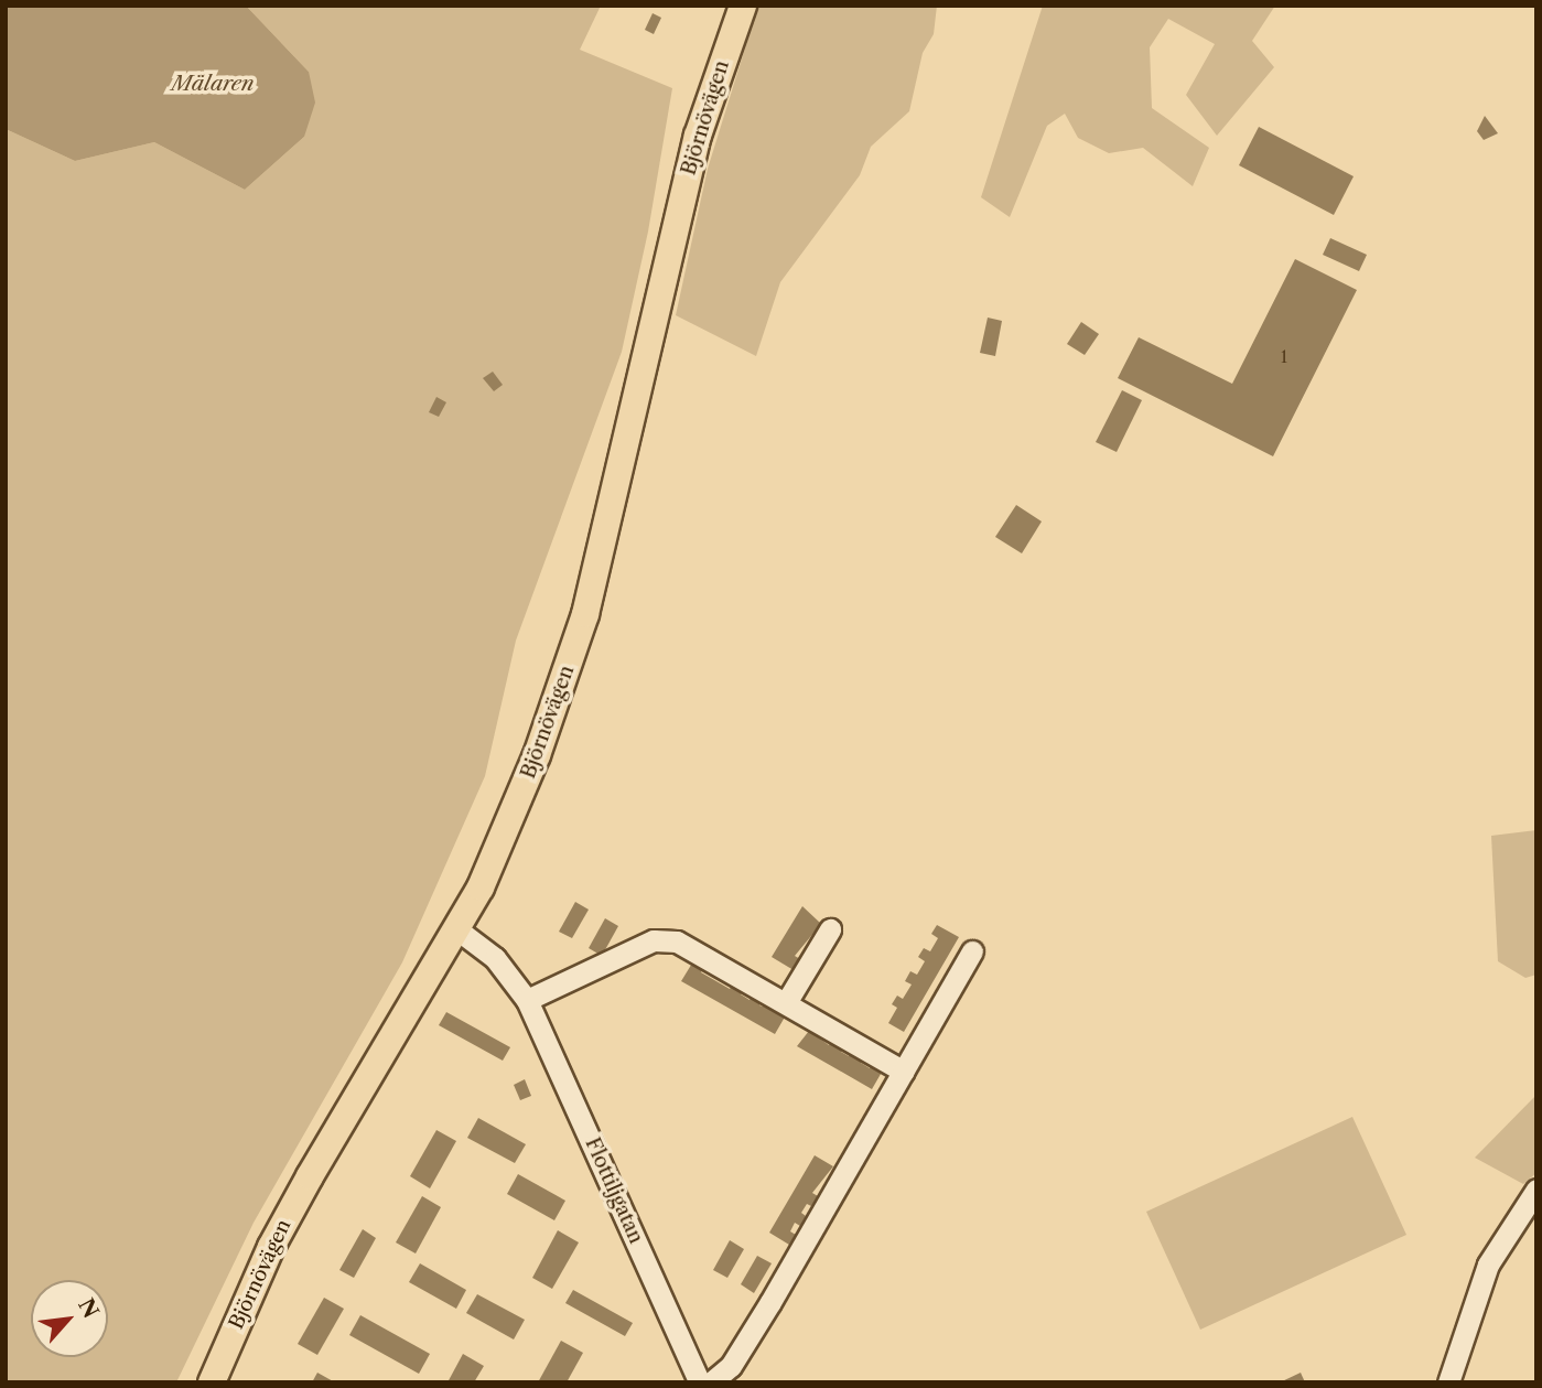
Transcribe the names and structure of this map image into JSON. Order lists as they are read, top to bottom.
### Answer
{
  "streets": {
    "main road": ["Björnövägen"],
    "street": ["Flottiljgatan"]
  },
  "crossings": [
    ["Björnövägen", "Flottiljgatan"]
  ],
  "water": ["Mälaren"],
  "house_numbers": ["1"],
  "north": "top right"
}
